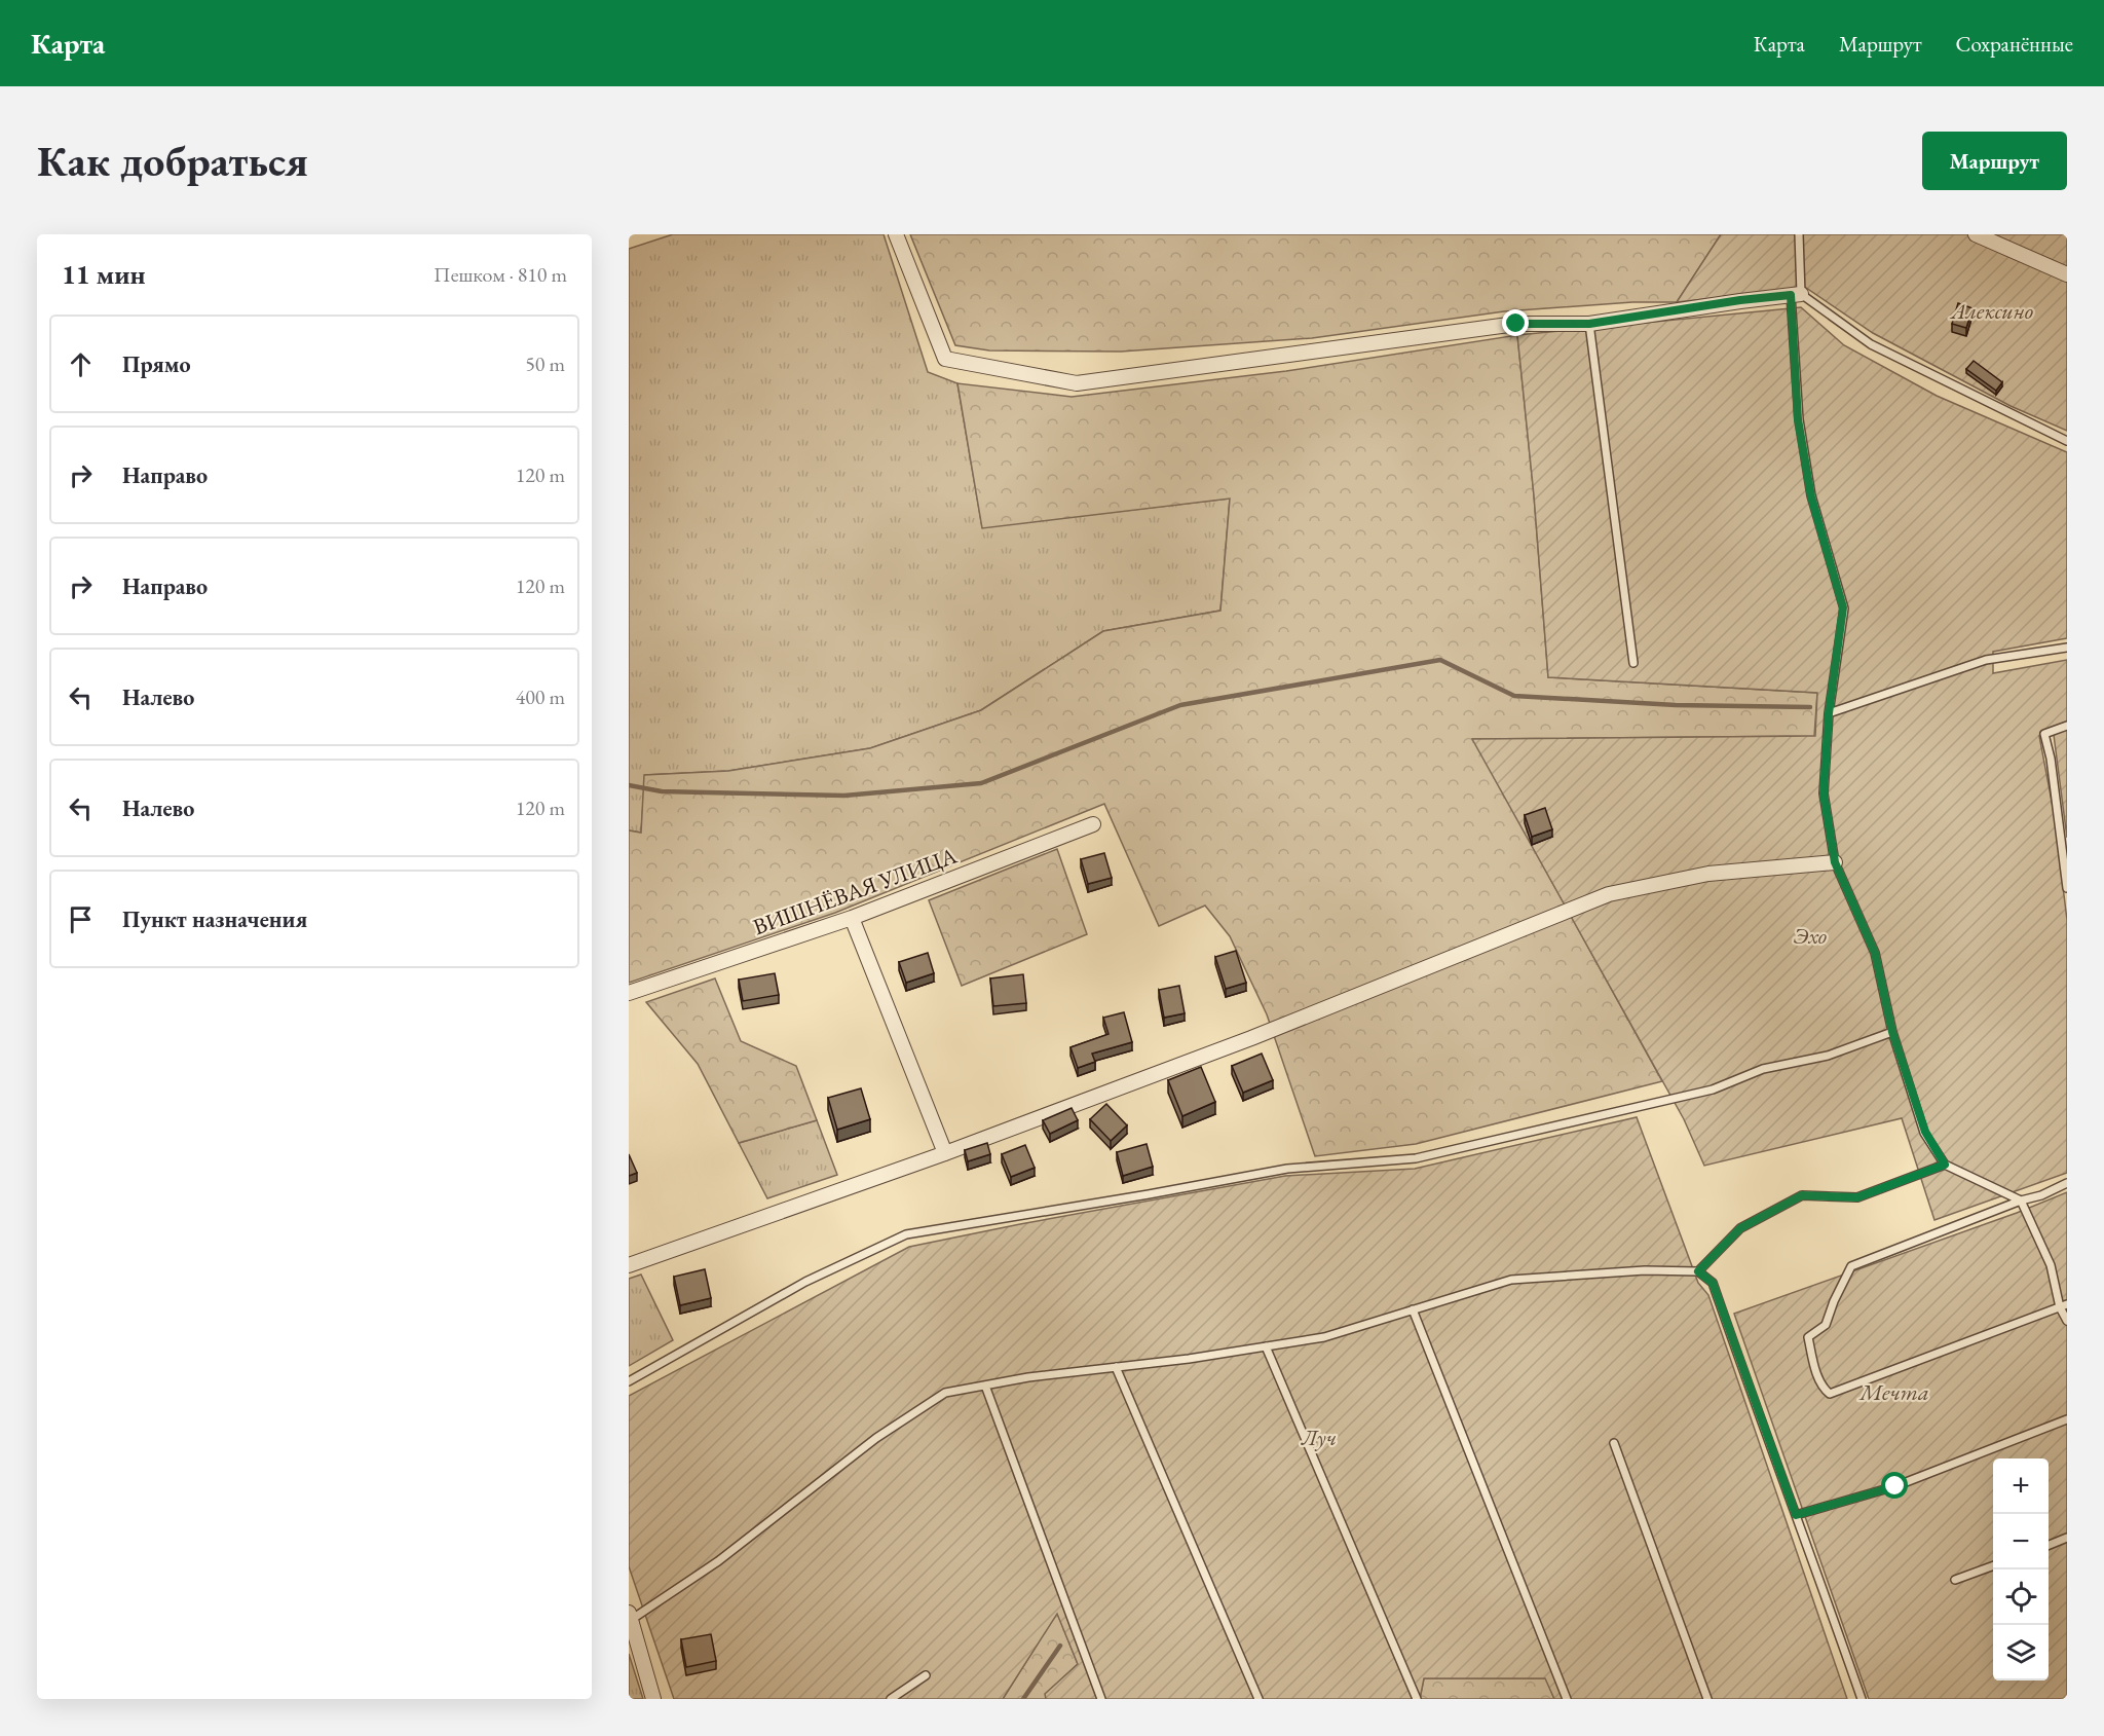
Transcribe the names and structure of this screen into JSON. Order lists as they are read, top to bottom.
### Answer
{
  "streets": {
    "street": ["ВИШНЁВАЯ УЛИЦА"]
  },
  "parks": [
    "Алексино",
    "Эхо",
    "Мечта",
    "Луч"
  ],
  "page": {
    "header": "Карта",
    "nav": ["Карта", "Маршрут", "Сохранённые"],
    "buttons": "Маршрут",
    "title": "Как добраться",
    "heading": ["11 мин", "Пешком · 810 m"],
    "list": [
      ["Прямо", "50 m"],
      ["Направо", "120 m"],
      ["Направо", "120 m"],
      ["Налево", "400 m"],
      ["Налево", "120 m"],
      "Пункт назначения"
    ],
    "map_buttons": ["+", "−"]
  }
}
